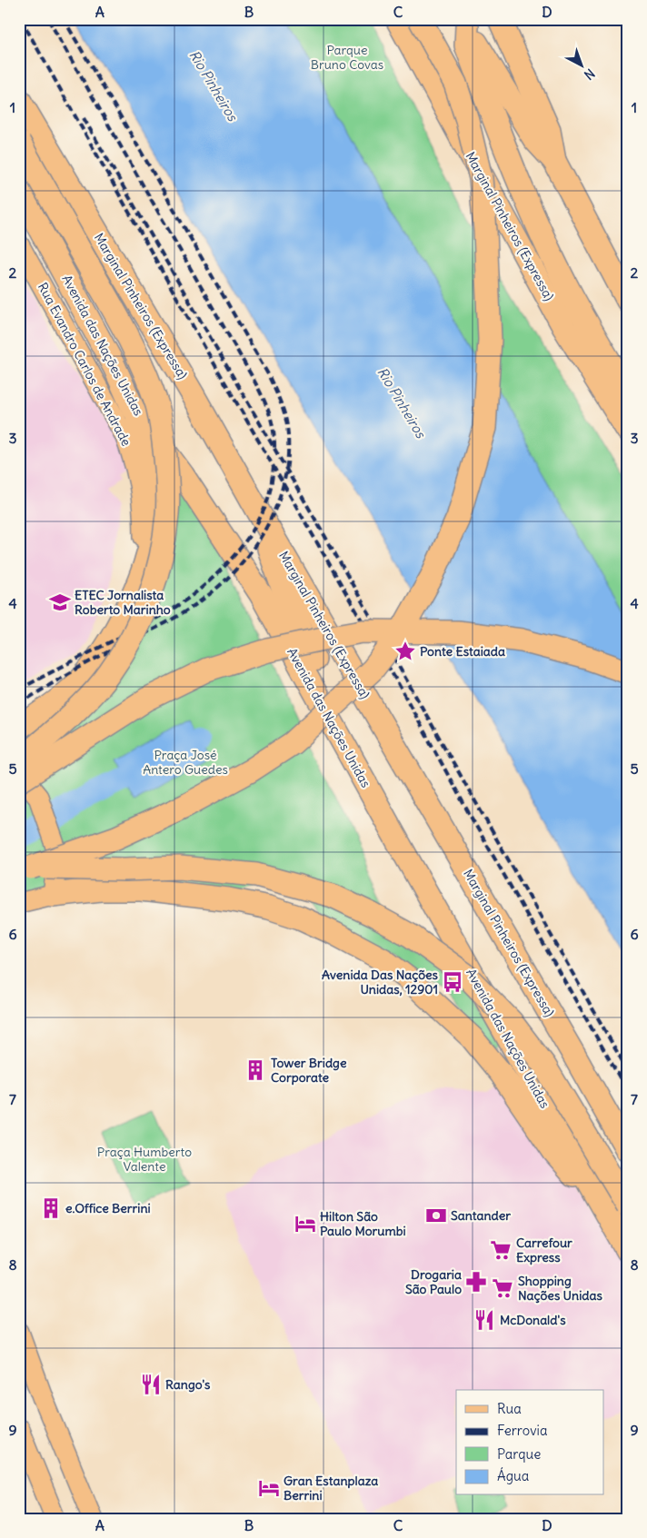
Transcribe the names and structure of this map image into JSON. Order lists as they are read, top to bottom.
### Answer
{
  "streets": {
    "highway": ["Marginal Pinheiros (Expressa)", "Avenida das Nações Unidas"],
    "main road": ["Rua Evandro Carlos de Andrade"]
  },
  "water": ["Rio Pinheiros"],
  "parks": ["Parque Bruno Covas", "Praça José Antero Guedes", "Praça Humberto Valente"],
  "places": {
    "school or university": ["ETEC Jornalista Roberto Marinho"],
    "place": ["Ponte Estaiada"],
    "bus stop": ["Avenida Das Nações Unidas, 12901"],
    "building": ["Tower Bridge Corporate", "e.Office Berrini"],
    "bank": ["Santander"],
    "hotel": ["Hilton São Paulo Morumbi", "Gran Estanplaza Berrini"],
    "supermarket": ["Carrefour Express", "Shopping Nações Unidas"],
    "pharmacy": ["Drogaria São Paulo"],
    "restaurant": ["McDonald's", "Rango's"]
  },
  "legend": [
    "Rua",
    "Ferrovia",
    "Parque",
    "Água"
  ],
  "north": "bottom right",
  "grid": {
    "columns": [
      "A",
      "B",
      "C",
      "D"
    ],
    "rows": [
      "1",
      "2",
      "3",
      "4",
      "5",
      "6",
      "7",
      "8",
      "9"
    ]
  }
}
